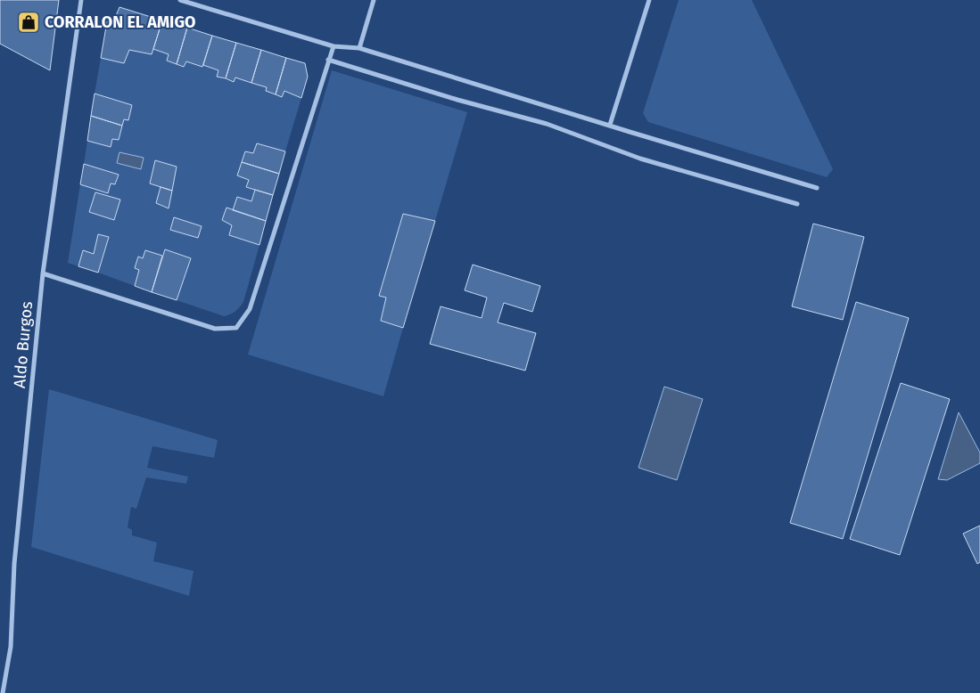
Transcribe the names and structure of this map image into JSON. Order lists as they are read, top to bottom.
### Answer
{
  "streets": {
    "street": ["Aldo Burgos"]
  },
  "places": {
    "shop": ["CORRALON EL AMIGO"]
  }
}
